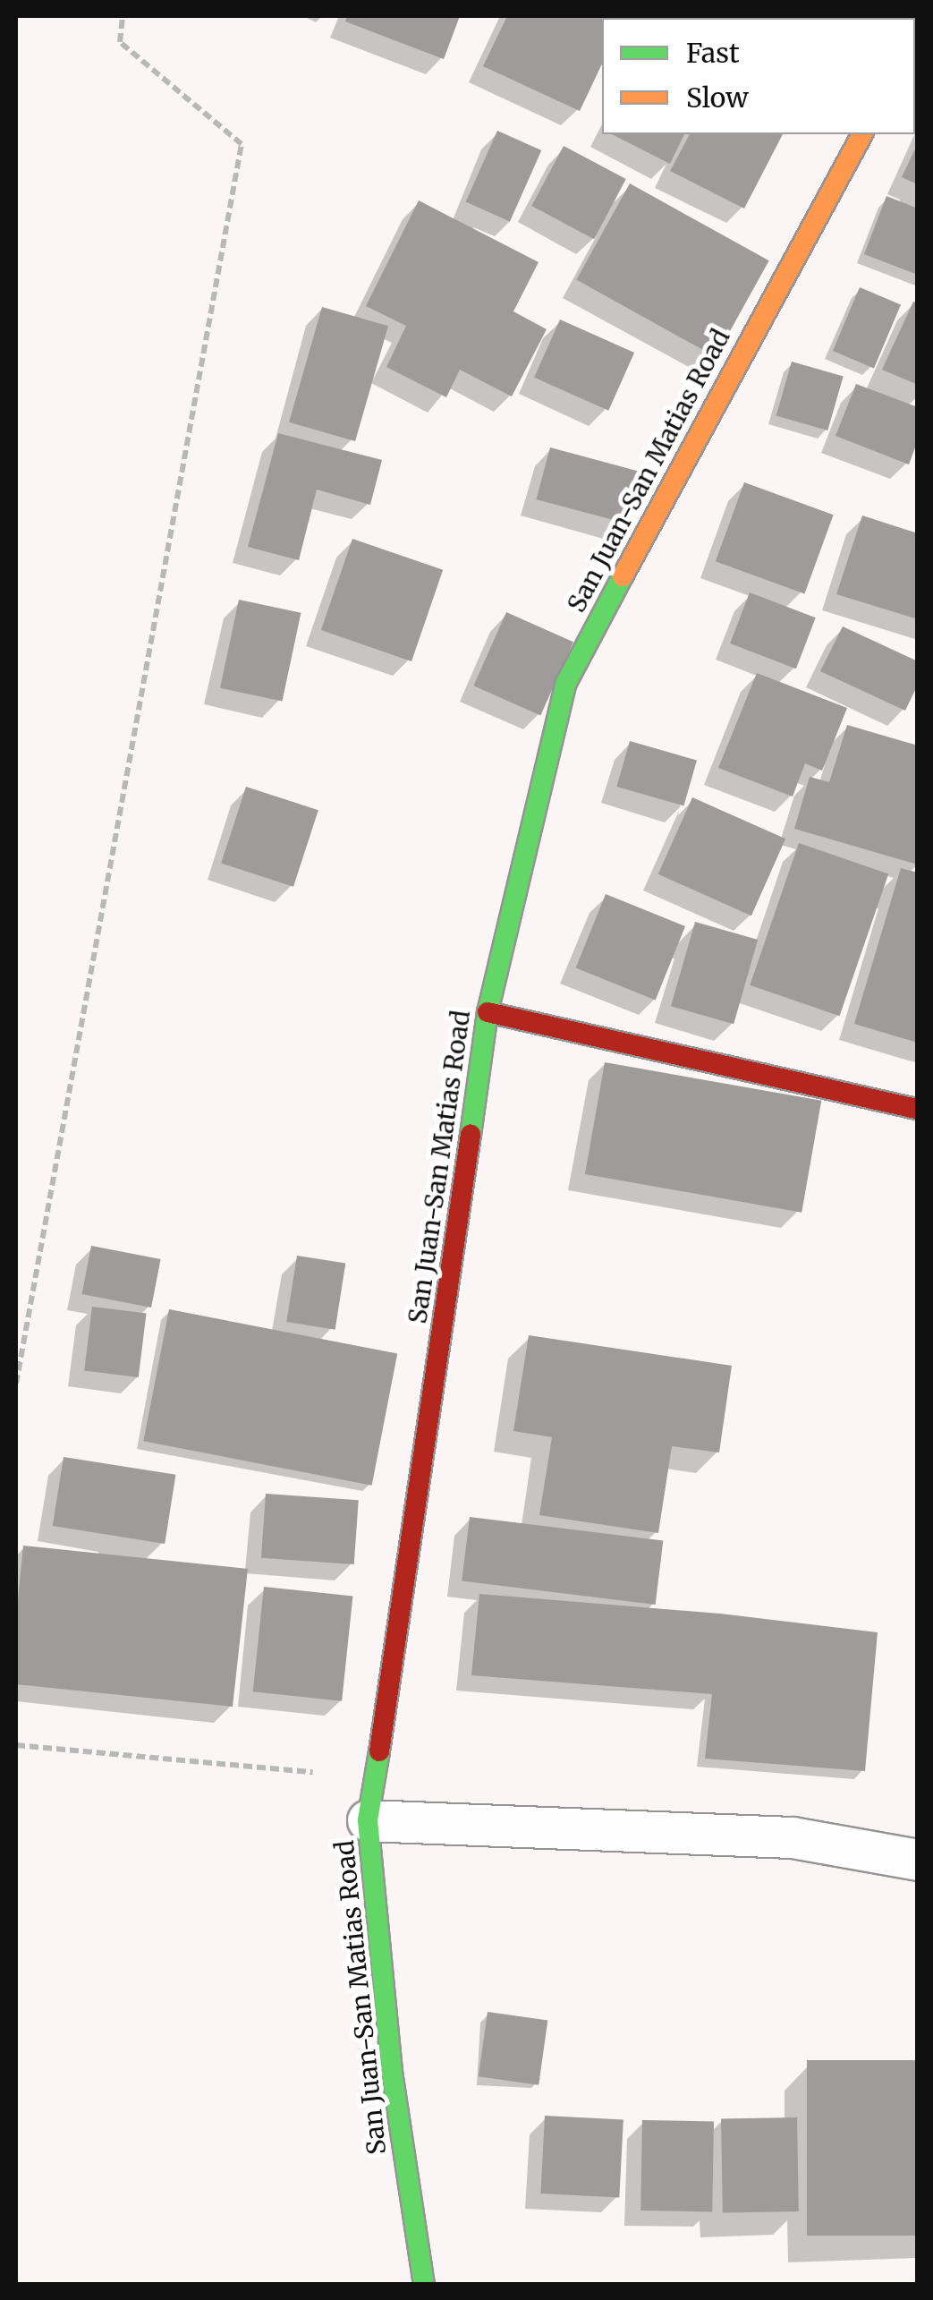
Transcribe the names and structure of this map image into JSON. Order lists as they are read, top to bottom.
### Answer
{
  "streets": {
    "street": ["San Juan-San Matias Road"]
  },
  "legend": ["Fast", "Slow"]
}
